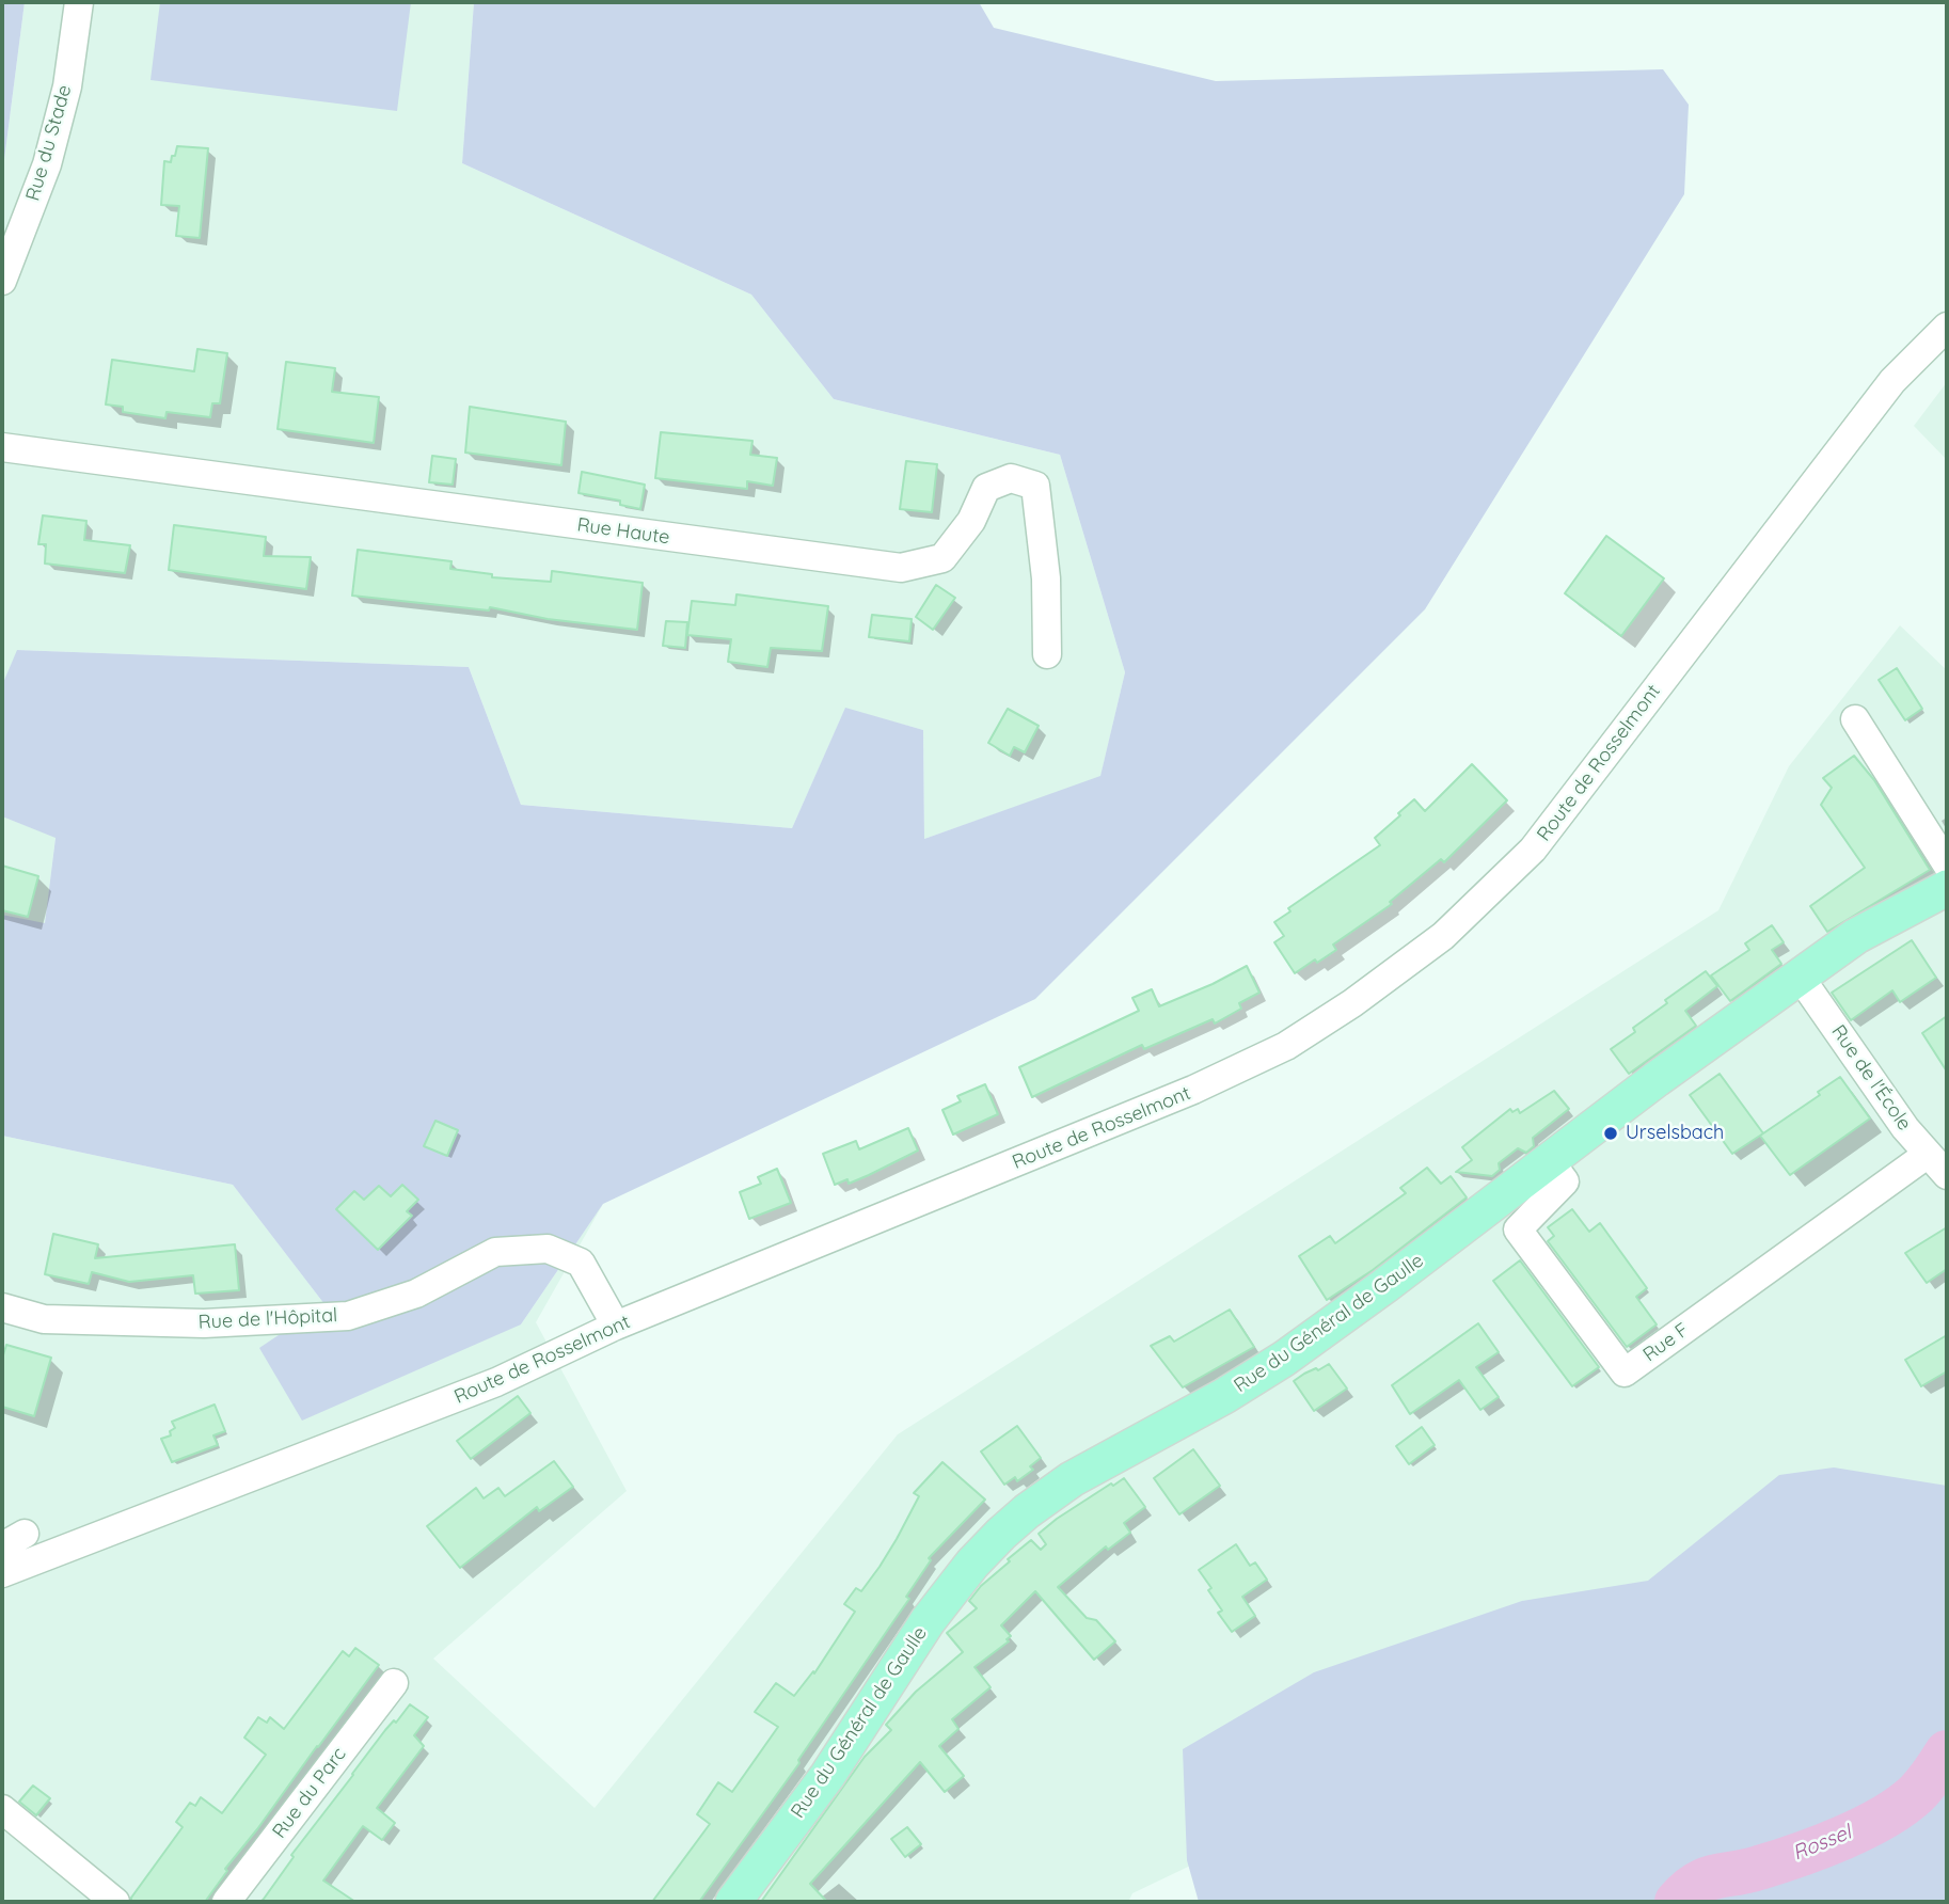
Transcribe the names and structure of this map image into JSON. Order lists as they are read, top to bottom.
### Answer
{
  "streets": {
    "main road": ["Rue du Général de Gaulle"],
    "street": [
      "Rue du Stade",
      "Rue Haute",
      "Route de Rosselmont",
      "Rue de l'École",
      "Rue de l'Hôpital",
      "Rue F",
      "Rue du Parc"
    ]
  },
  "crossings": [
    ["Route de Rosselmont", "Rue de l'Hôpital"],
    ["Rue de l'École", "Rue du Général de Gaulle"],
    ["Rue de l'École", "Rue F"],
    ["Rue du Général de Gaulle", "Rue F"]
  ],
  "water": ["Rossel"],
  "places": ["Urselsbach"]
}
